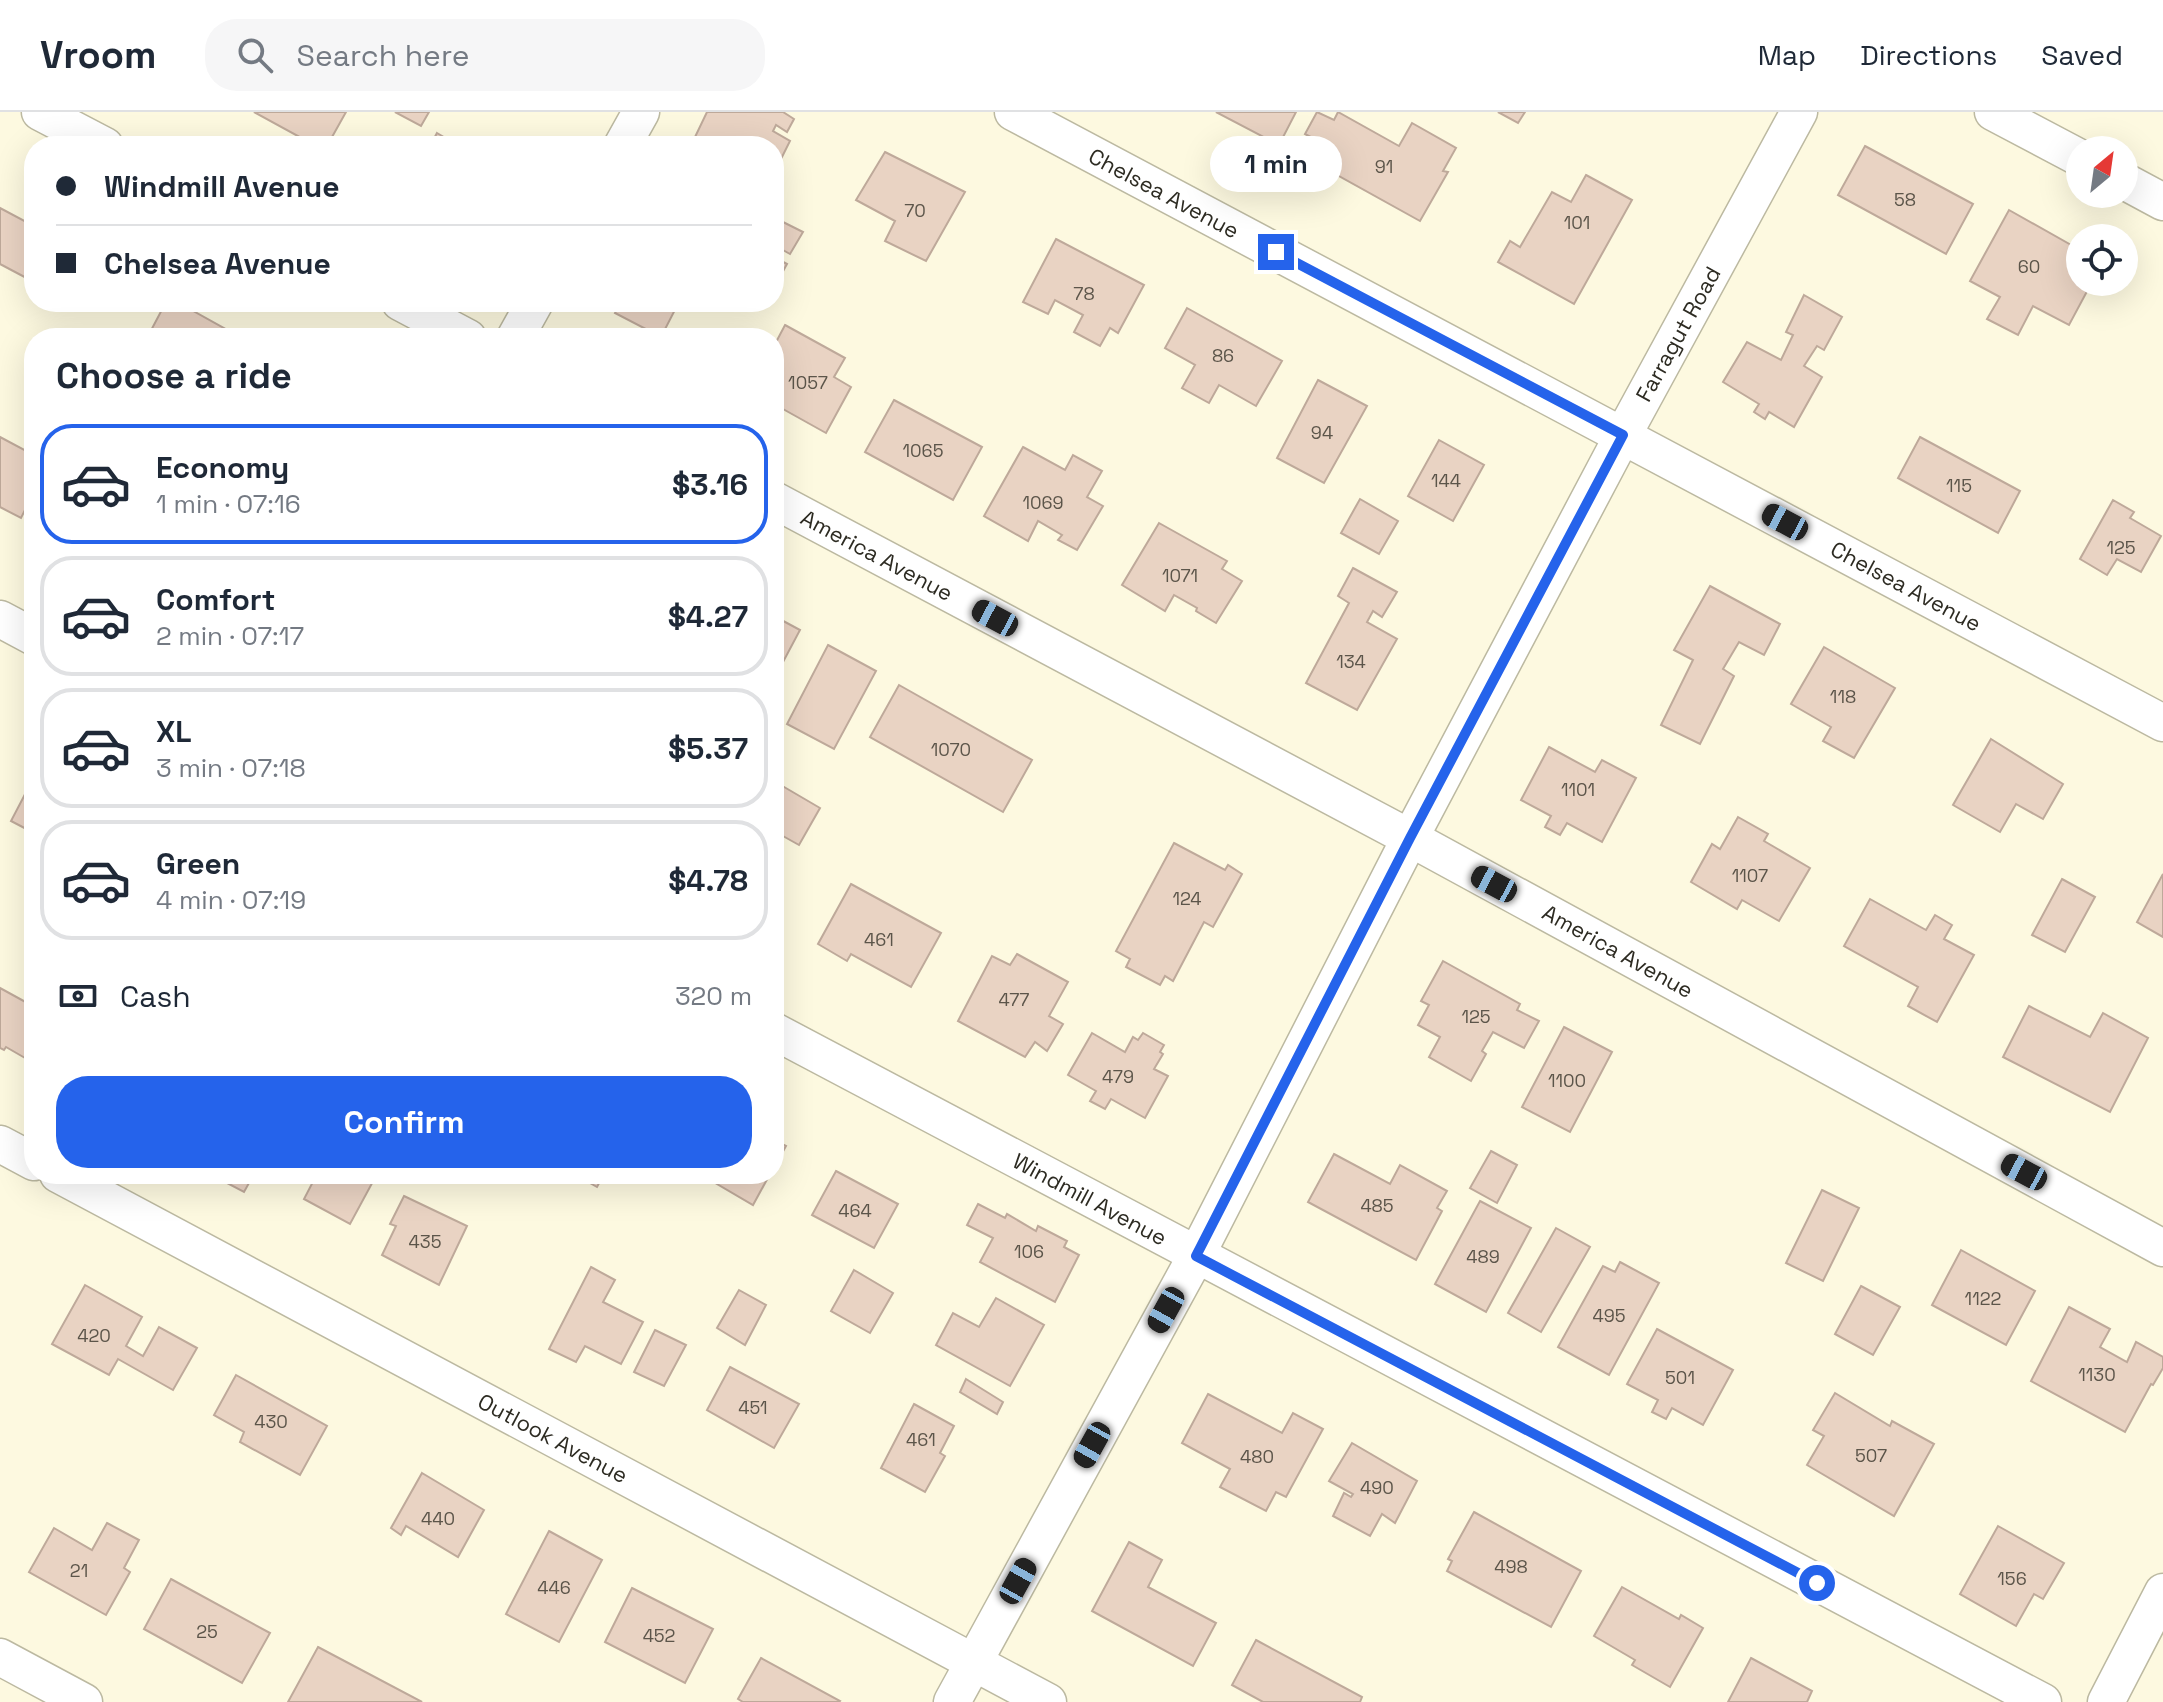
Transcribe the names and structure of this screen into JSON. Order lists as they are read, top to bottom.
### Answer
{
  "streets": {
    "street": [
      "Chelsea Avenue",
      "Farragut Road",
      "America Avenue",
      "Windmill Avenue",
      "Outlook Avenue"
    ]
  },
  "crossings": [
    ["Chelsea Avenue", "Farragut Road"],
    ["Farragut Road", "America Avenue"],
    ["Farragut Road", "Windmill Avenue"],
    ["Farragut Road", "Outlook Avenue"]
  ],
  "house_numbers": [
    "91",
    "58",
    "70",
    "101",
    "60",
    "78",
    "86",
    "1057",
    "94",
    "1065",
    "144",
    "115",
    "1069",
    "125",
    "1071",
    "134",
    "118",
    "1070",
    "1101",
    "1107",
    "124",
    "461",
    "477",
    "125",
    "479",
    "1100",
    "485",
    "464",
    "435",
    "106",
    "489",
    "1122",
    "495",
    "420",
    "1130",
    "501",
    "451",
    "430",
    "461",
    "507",
    "480",
    "490",
    "440",
    "498",
    "21",
    "156",
    "446",
    "25",
    "452"
  ],
  "north": "top right",
  "page": {
    "header": "Vroom",
    "search": "Search here",
    "nav": ["Map", "Directions", "Saved"],
    "bubble": "1 min",
    "banner": ["Windmill Avenue", "Chelsea Avenue"],
    "heading": "Choose a ride",
    "list": [
      {
        "name": "Economy",
        "note": "1 min · 07:16",
        "value": "$3.16"
      },
      {
        "name": "Comfort",
        "note": "2 min · 07:17",
        "value": "$4.27"
      },
      {
        "name": "XL",
        "note": "3 min · 07:18",
        "value": "$5.37"
      },
      {
        "name": "Green",
        "note": "4 min · 07:19",
        "value": "$4.78"
      }
    ],
    "pay": ["Cash", "320 m"],
    "buttons": "Confirm"
  }
}
